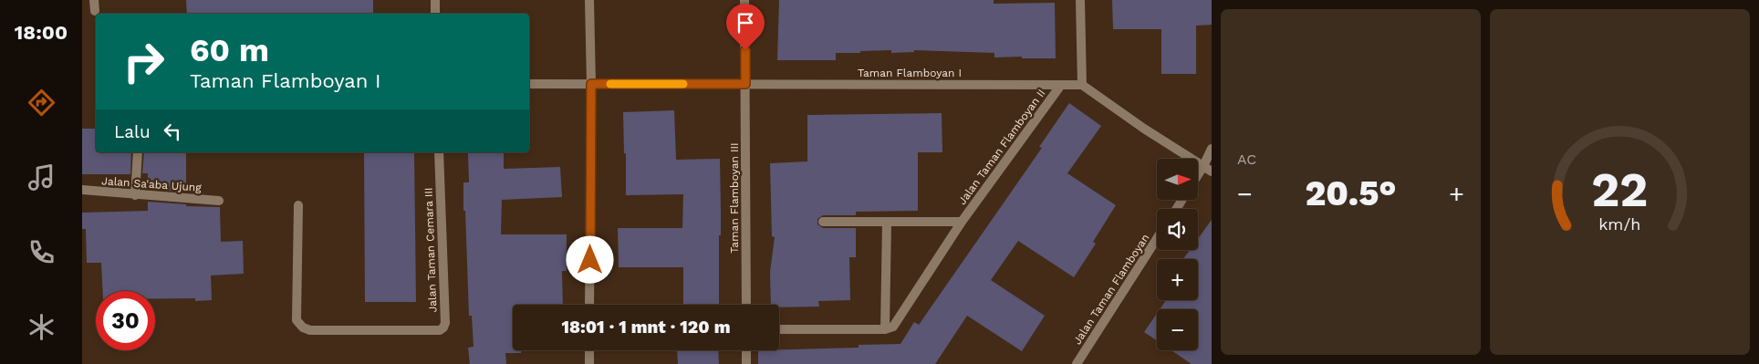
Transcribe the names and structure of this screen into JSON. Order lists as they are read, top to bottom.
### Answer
{
  "streets": {
    "street": [
      "Taman Flamboyan I",
      "Jalan Taman Flamboyan II",
      "Jalan Sa'aba Ujung",
      "Taman Flamboyan III",
      "Jalan Taman Cemara III",
      "Jalan Taman Flamboyan"
    ]
  },
  "crossings": [
    ["Taman Flamboyan I", "Jalan Taman Flamboyan II"],
    ["Taman Flamboyan I", "Taman Flamboyan III"]
  ],
  "north": "right",
  "page": {
    "tabs": "18:00",
    "tile": "AC",
    "turn": ["60 m", "Taman Flamboyan I"],
    "then": "Lalu",
    "map_buttons": ["+", "−"],
    "heat": ["−", "20.5°", "+"],
    "limit": "30",
    "trip": "18:01 · 1 mnt · 120 m",
    "gauge": ["22", "km/h"]
  }
}
